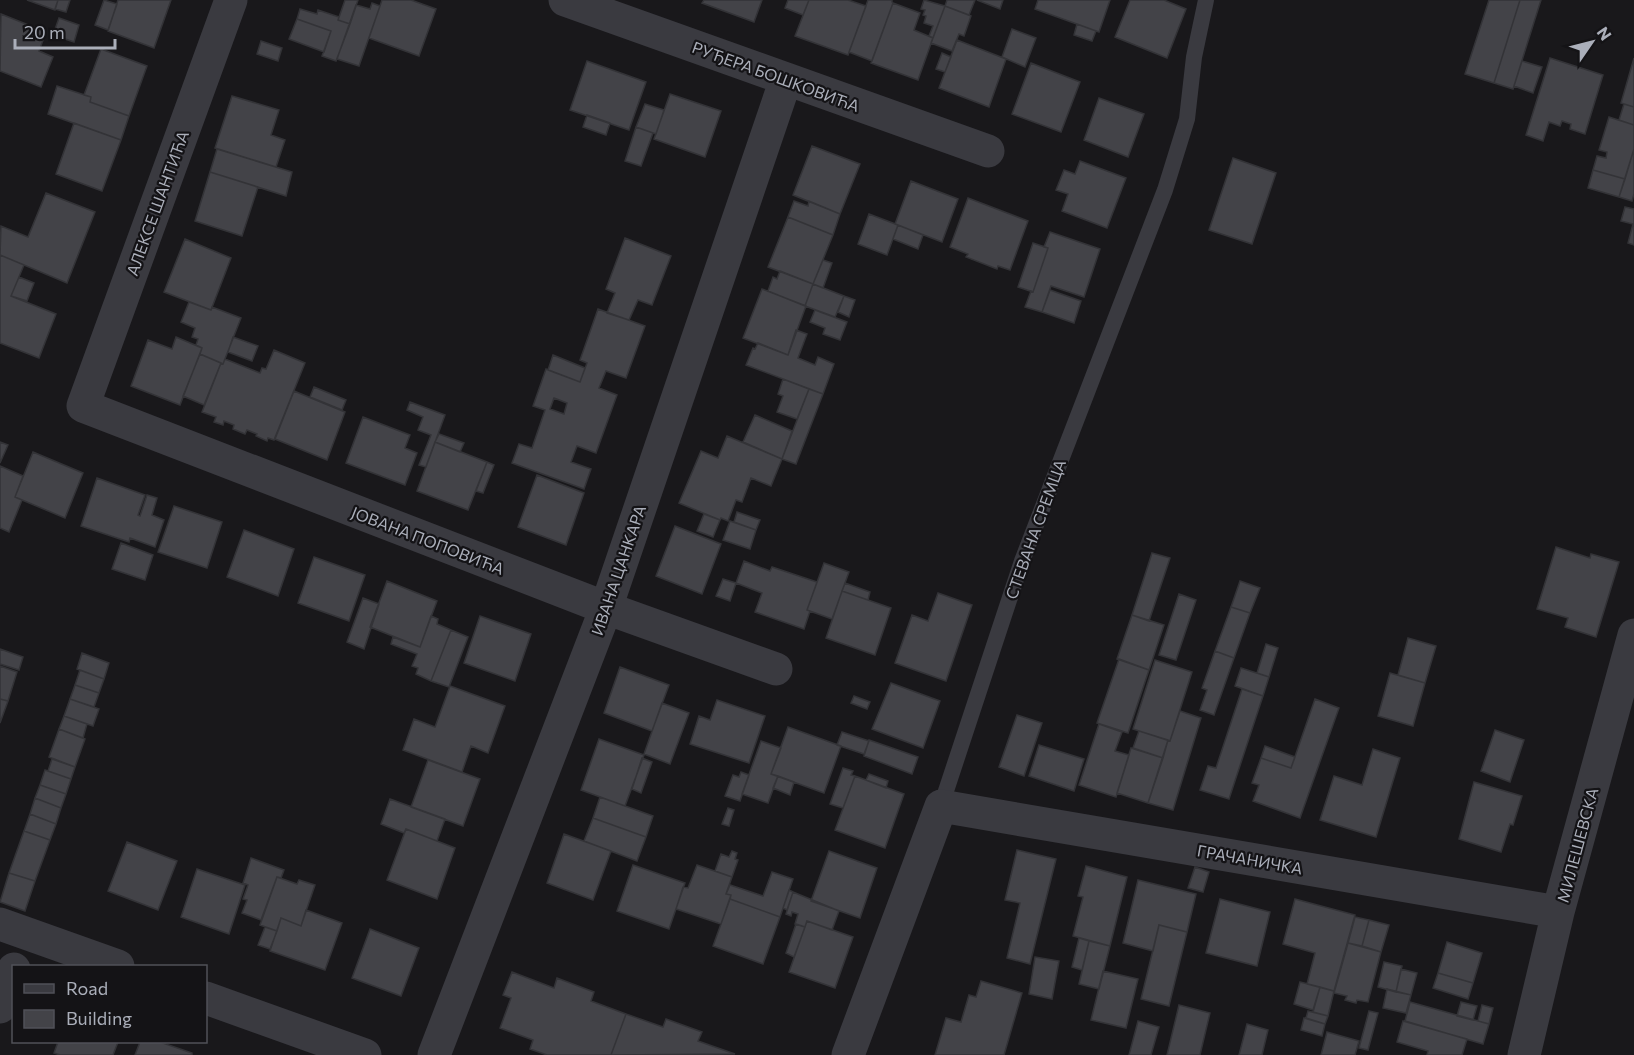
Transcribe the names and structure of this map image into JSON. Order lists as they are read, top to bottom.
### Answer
{
  "streets": {
    "street": [
      "РУЂЕРА БОШКОВИЋА",
      "АЛЕКСЕ ШАНТИЋА",
      "СТЕВАНА СРЕМЦА",
      "ЈОВАНА ПОПОВИЋА",
      "ИВАНА ЦАНКАРА",
      "МИЛЕШЕВСКА",
      "ГРАЧАНИЧКА"
    ]
  },
  "crossings": [
    ["РУЂЕРА БОШКОВИЋА", "ИВАНА ЦАНКАРА"],
    ["АЛЕКСЕ ШАНТИЋА", "ЈОВАНА ПОПОВИЋА"],
    ["СТЕВАНА СРЕМЦА", "ГРАЧАНИЧКА"],
    ["ЈОВАНА ПОПОВИЋА", "ИВАНА ЦАНКАРА"],
    ["МИЛЕШЕВСКА", "ГРАЧАНИЧКА"]
  ],
  "legend": ["Road", "Building"],
  "scale_bar": "20 m",
  "north": "top right"
}
